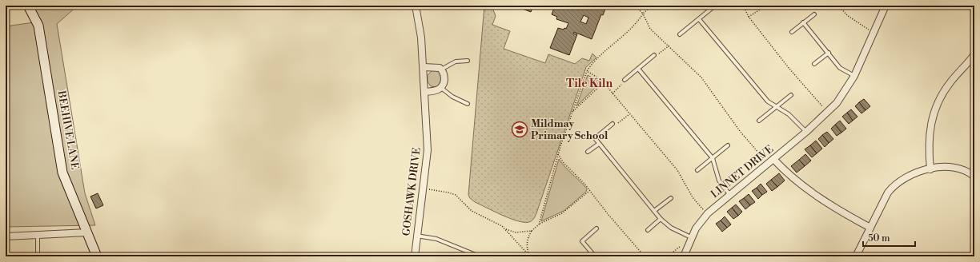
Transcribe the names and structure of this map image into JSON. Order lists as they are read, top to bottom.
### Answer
{
  "streets": {
    "main road": ["BEEHIVE LANE"],
    "street": ["LINNET DRIVE", "GOSHAWK DRIVE"]
  },
  "districts": ["Tile Kiln"],
  "places": {
    "school or university": ["Mildmay Primary School"]
  },
  "scale_bar": "50 m"
}
